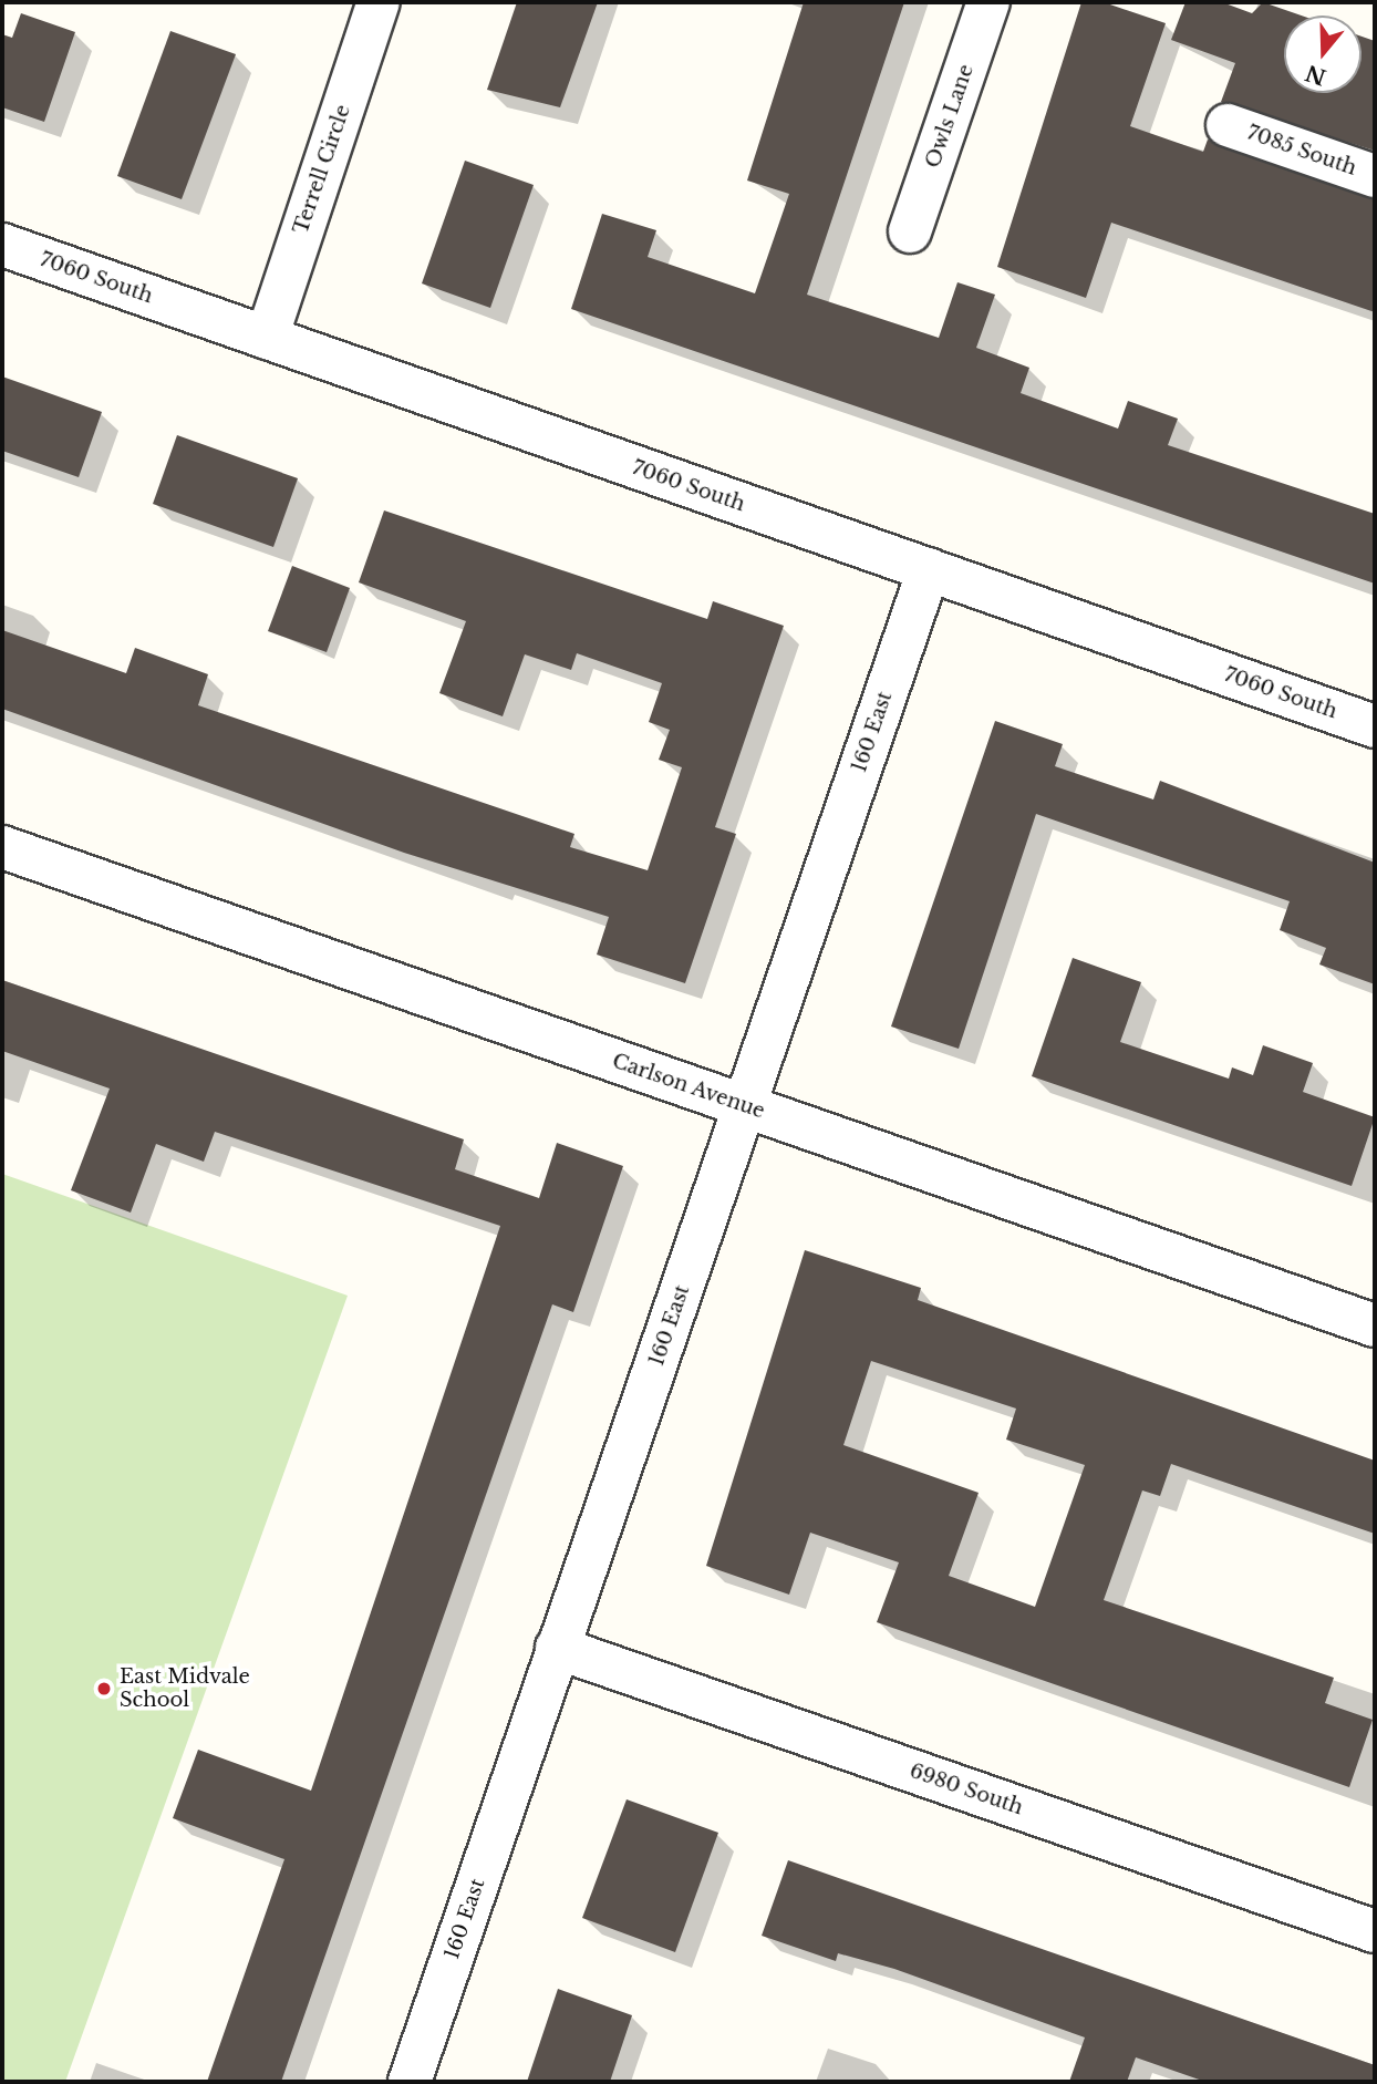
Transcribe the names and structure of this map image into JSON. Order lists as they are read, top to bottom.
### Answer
{
  "streets": {
    "street": [
      "Owls Lane",
      "7085 South",
      "Terrell Circle",
      "7060 South",
      "160 East",
      "Carlson Avenue",
      "6980 South"
    ]
  },
  "crossings": [
    ["Terrell Circle", "7060 South"],
    ["7060 South", "160 East"],
    ["160 East", "Carlson Avenue"],
    ["160 East", "6980 South"]
  ],
  "places": ["East Midvale School"],
  "north": "bottom"
}
